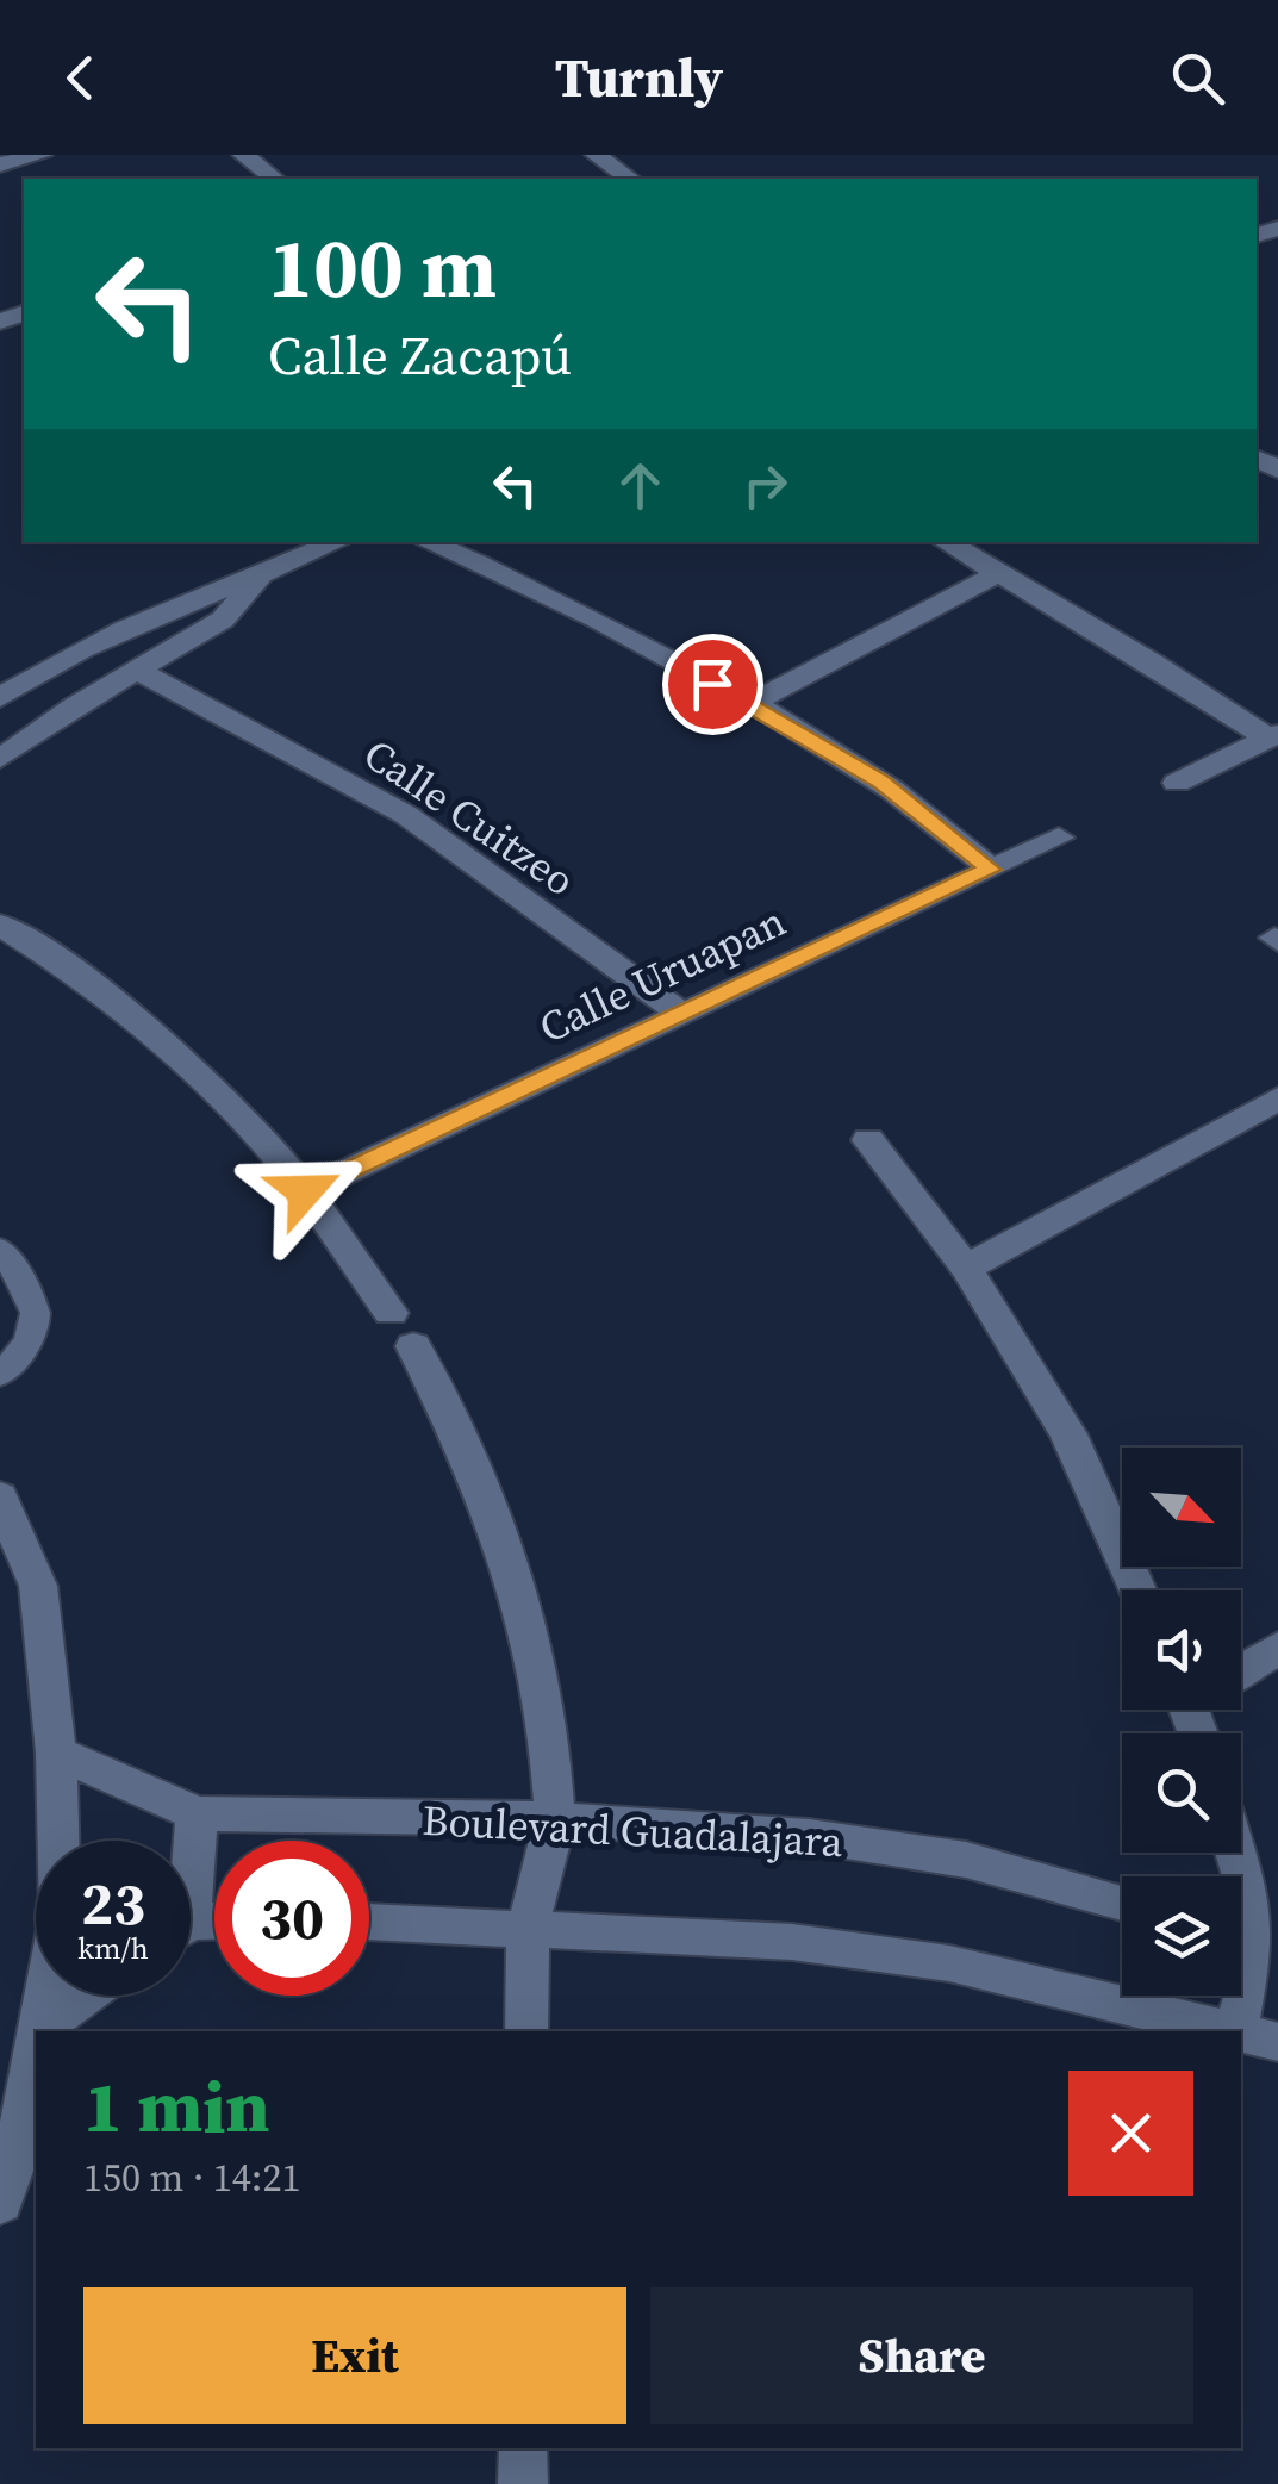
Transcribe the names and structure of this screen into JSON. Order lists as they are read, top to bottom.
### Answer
{
  "streets": {
    "street": ["Calle Cuitzeo", "Calle Uruapan", "Boulevard Guadalajara"]
  },
  "crossings": [
    ["Calle Cuitzeo", "Calle Uruapan"]
  ],
  "north": "bottom right",
  "page": {
    "header": "Turnly",
    "turn": ["100 m", "Calle Zacapú"],
    "speed": "23 km/h",
    "limit": "30",
    "heading": ["1 min", "150 m · 14:21"],
    "buttons": ["Exit", "Share"]
  }
}
